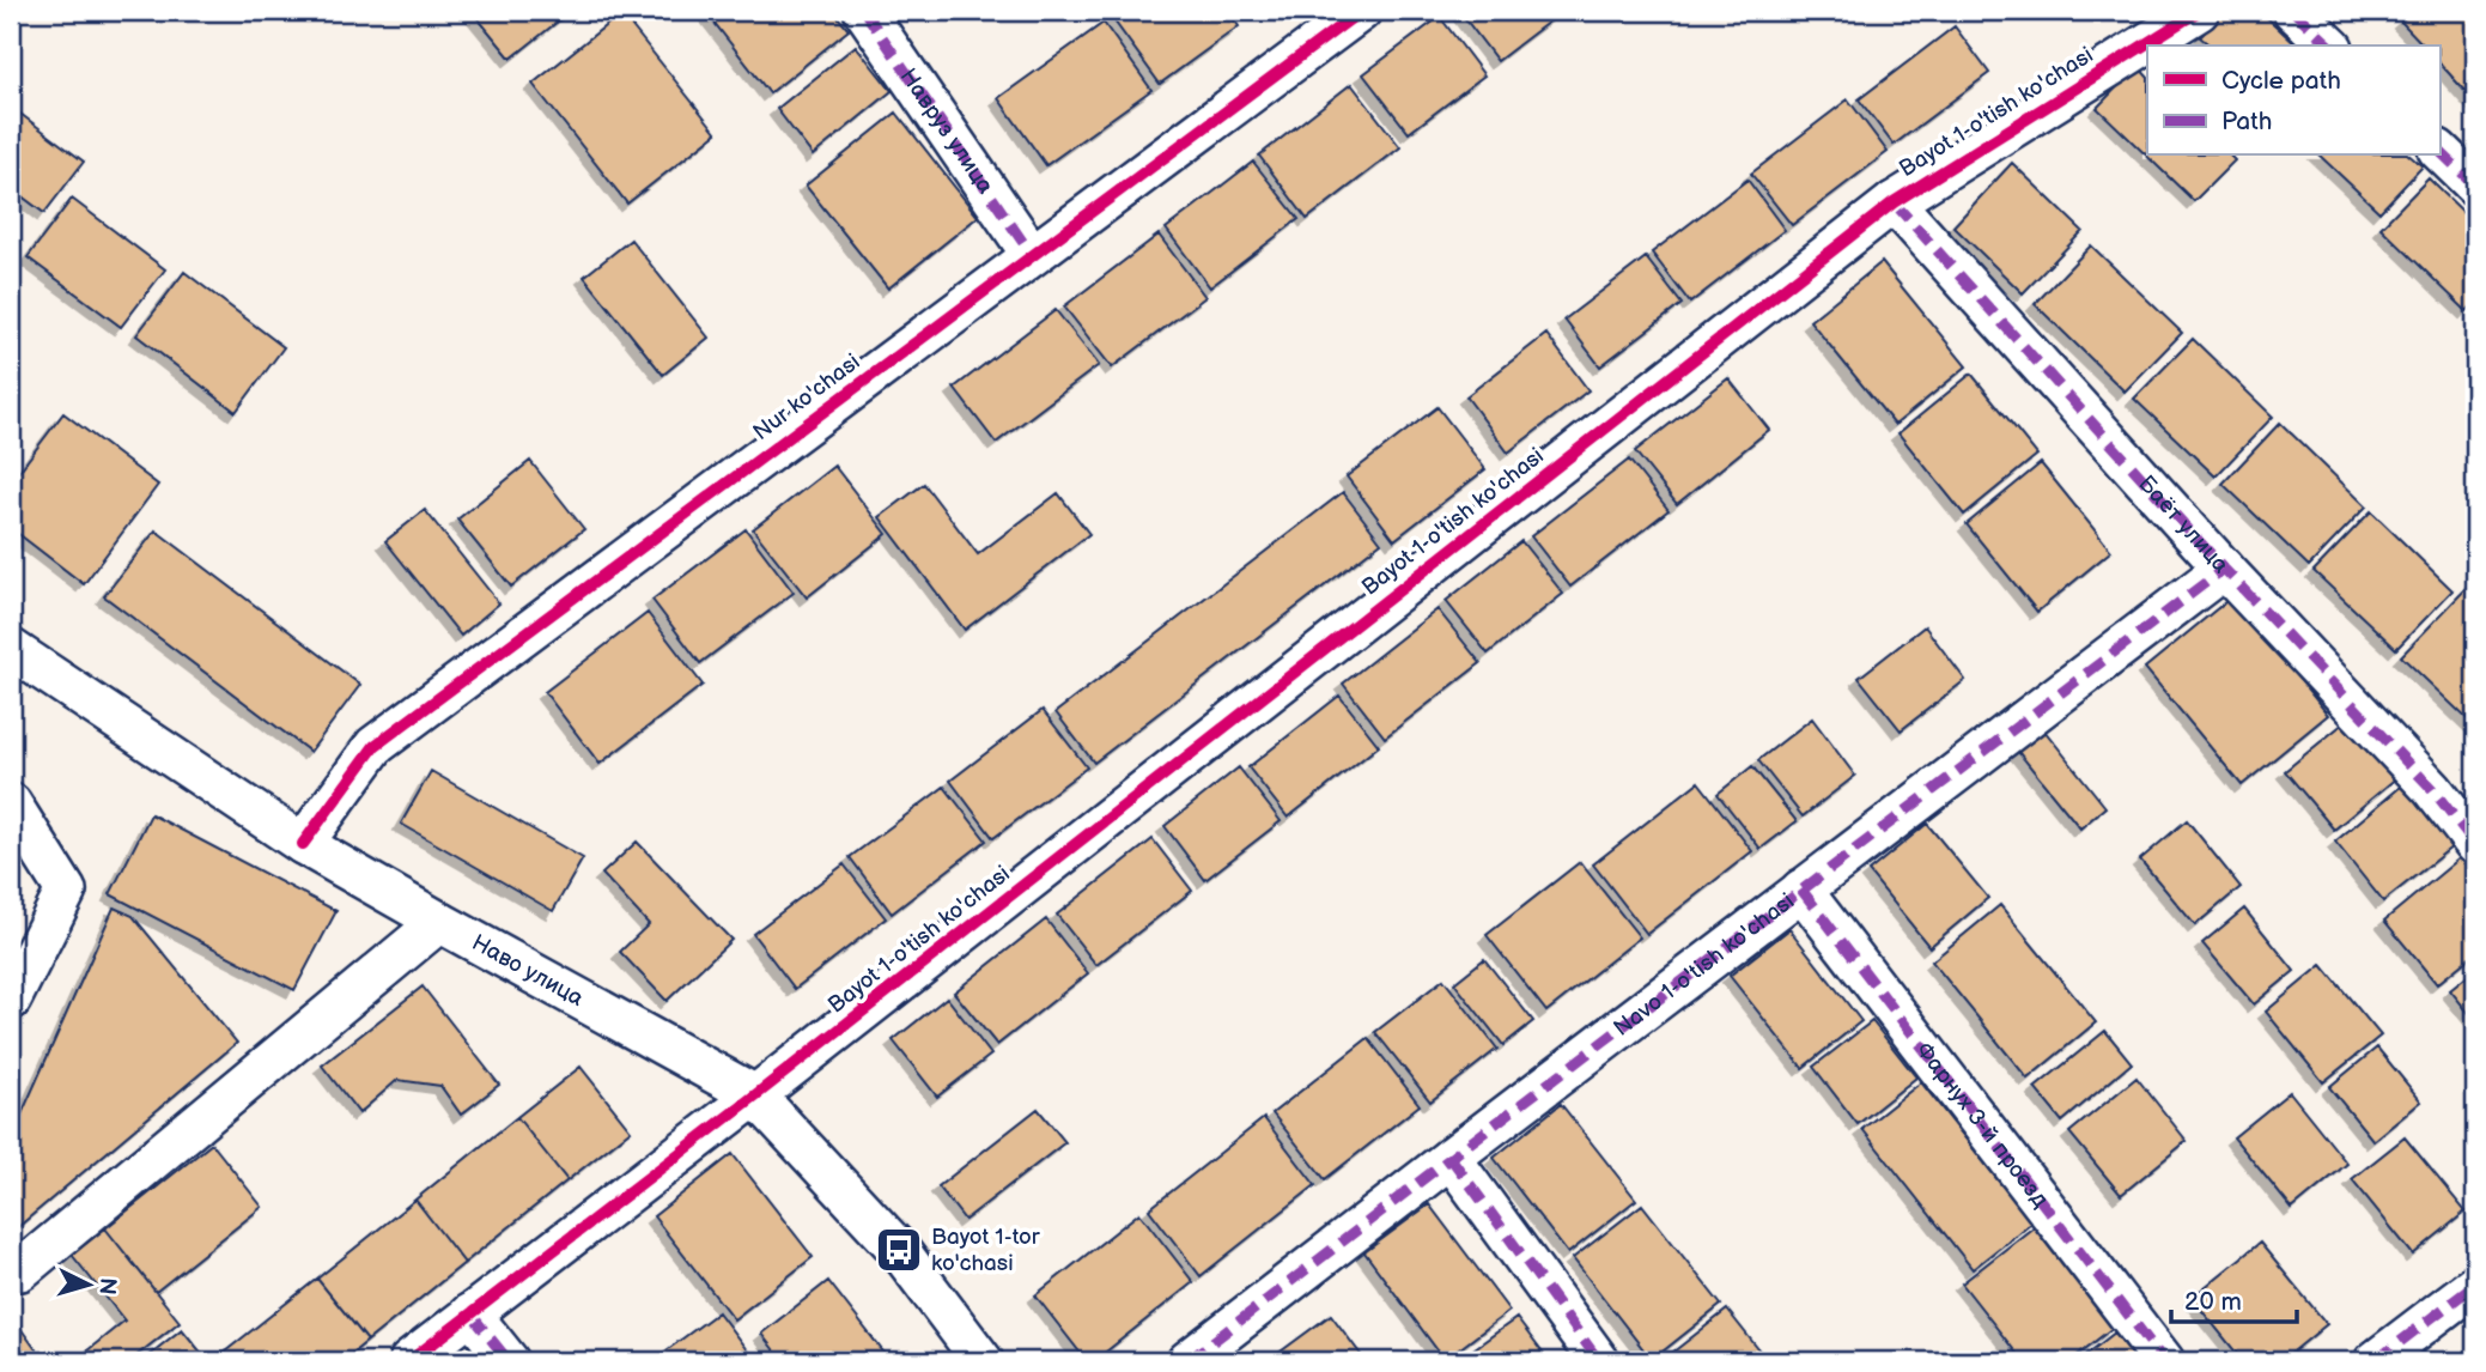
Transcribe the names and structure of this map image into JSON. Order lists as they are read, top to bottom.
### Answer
{
  "streets": {
    "street": [
      "Bayot 1-o'tish ko'chasi",
      "Навруз улица",
      "Nur ko'chasi",
      "Баёт улица",
      "Navo 1-o'tish ko'chasi",
      "Наво улица",
      "Фарнух 3-й проезд"
    ]
  },
  "crossings": [
    ["Bayot 1-o'tish ko'chasi", "Баёт улица"],
    ["Bayot 1-o'tish ko'chasi", "Наво улица"],
    ["Навруз улица", "Nur ko'chasi"],
    ["Nur ko'chasi", "Наво улица"],
    ["Баёт улица", "Navo 1-o'tish ko'chasi"],
    ["Navo 1-o'tish ko'chasi", "Фарнух 3-й проезд"]
  ],
  "places": {
    "bus stop": ["Bayot 1-tor ko'chasi"]
  },
  "legend": ["Cycle path", "Path"],
  "scale_bar": "20 m",
  "north": "right"
}
